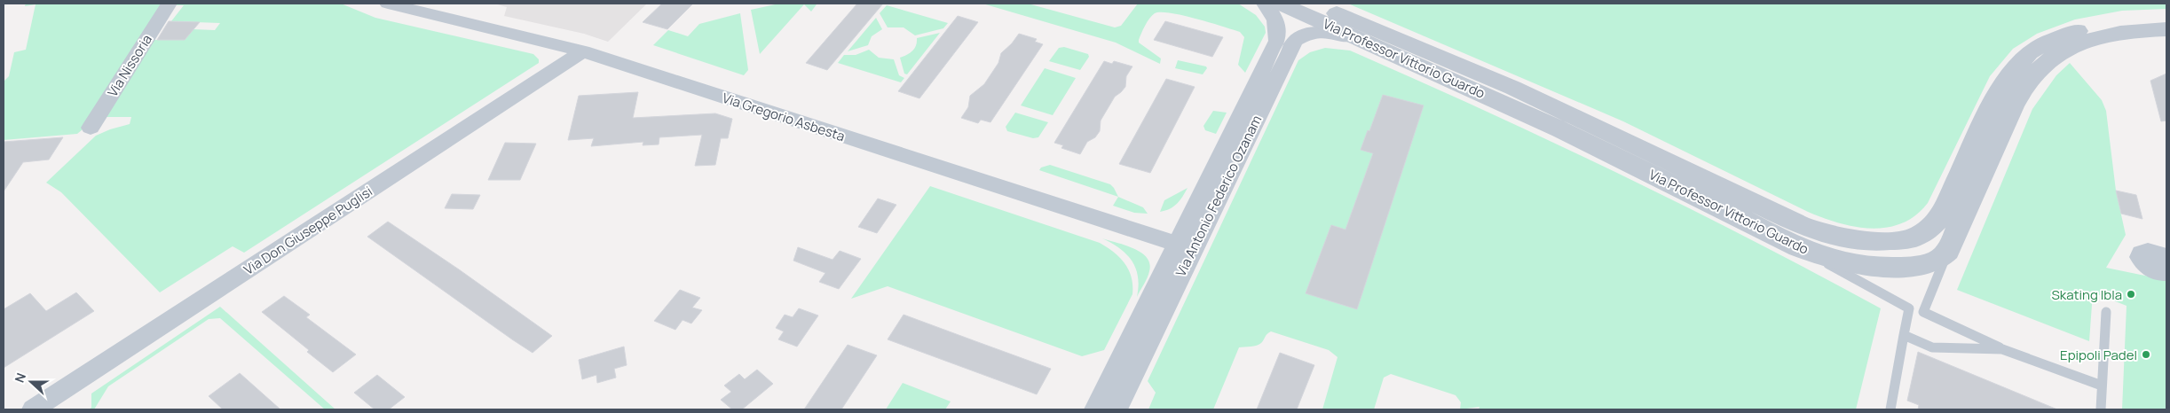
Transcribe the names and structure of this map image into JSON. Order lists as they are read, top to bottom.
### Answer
{
  "streets": {
    "street": [
      "Via Professor Vittorio Guardo",
      "Via Nissoria",
      "Via Gregorio Asbesta",
      "Via Antonio Federico Ozanam",
      "Via Don Giuseppe Puglisi"
    ]
  },
  "crossings": [
    ["Via Professor Vittorio Guardo", "Via Antonio Federico Ozanam"],
    ["Via Gregorio Asbesta", "Via Antonio Federico Ozanam"],
    ["Via Gregorio Asbesta", "Via Don Giuseppe Puglisi"]
  ],
  "places": ["Skating Ibla", "Epipoli Padel"],
  "north": "left"
}
